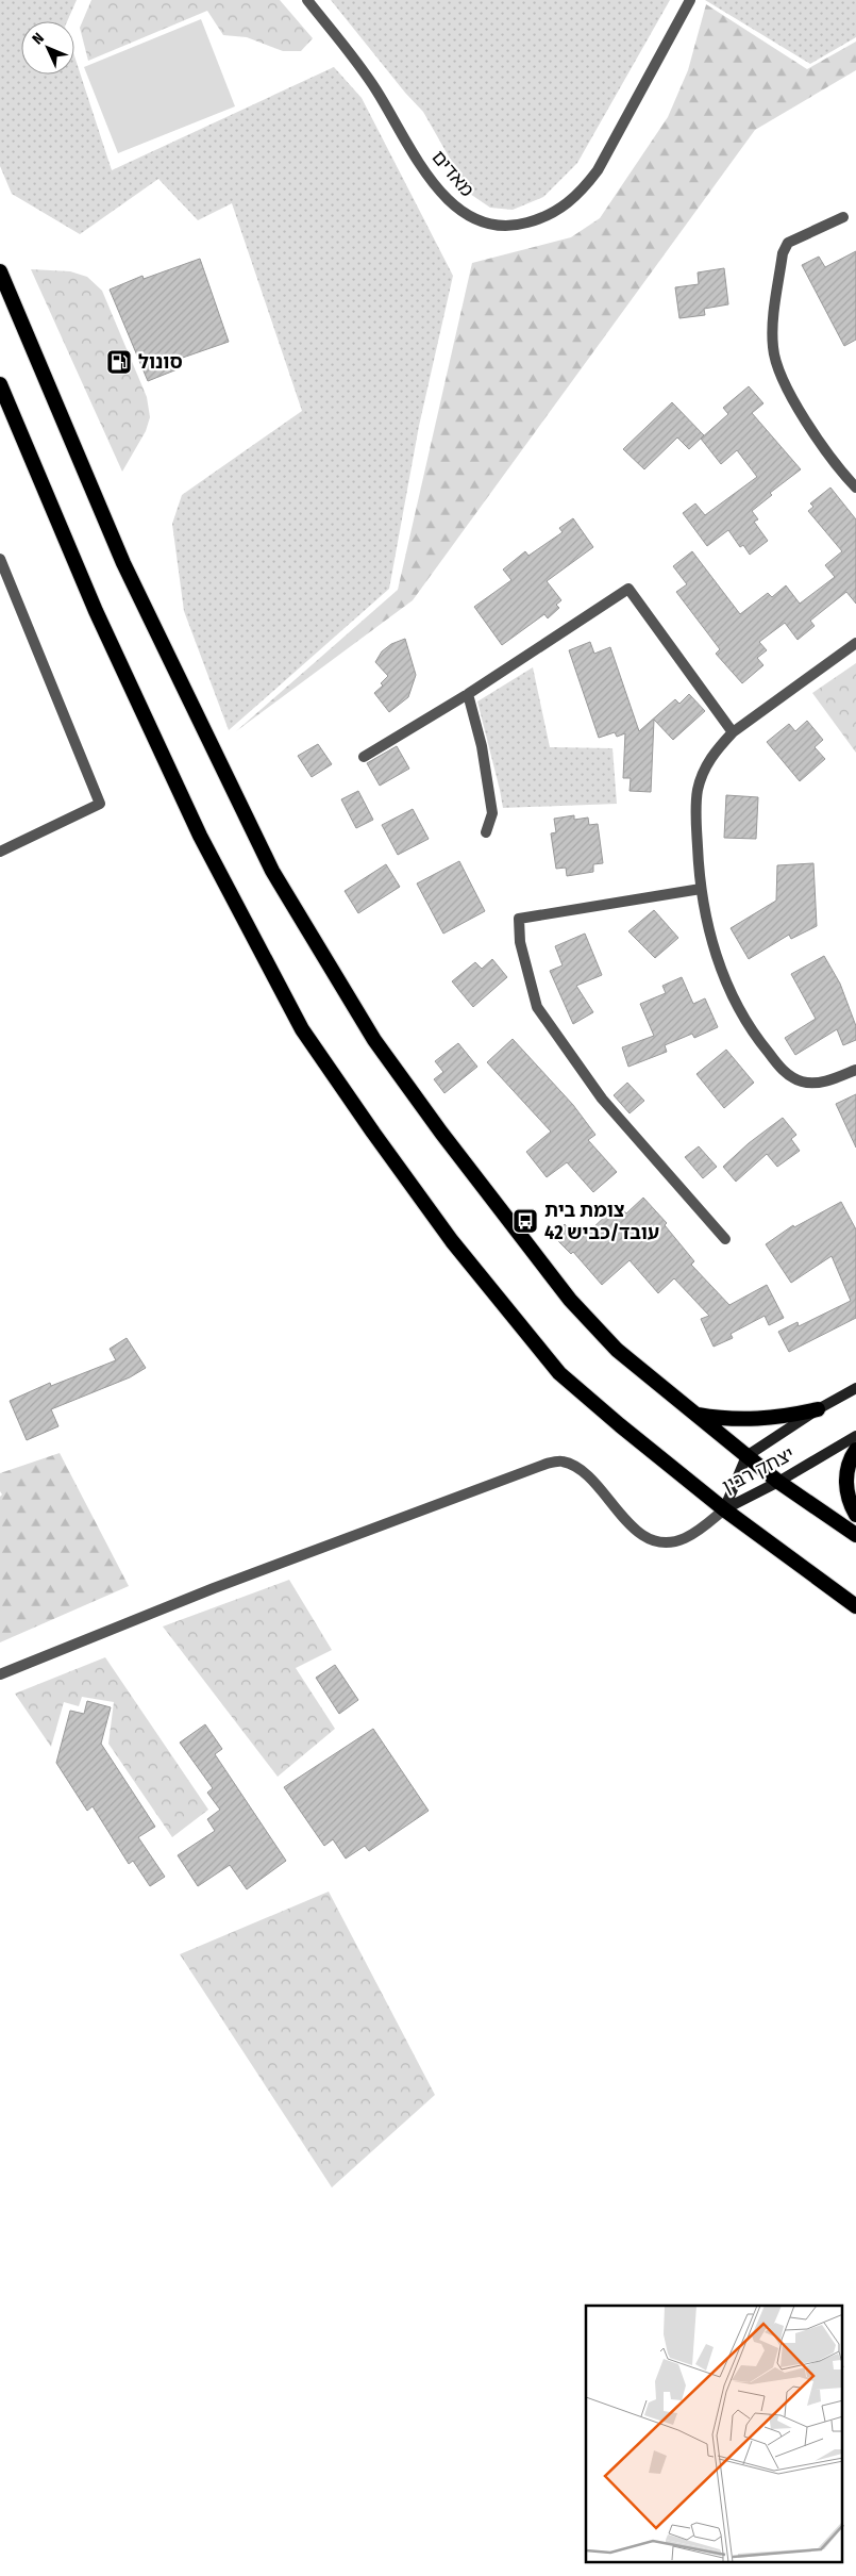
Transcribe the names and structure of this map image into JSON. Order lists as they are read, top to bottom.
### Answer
{
  "streets": {
    "main road": ["יצחק רבין"],
    "street": ["מאדים"]
  },
  "places": {
    "fuel station": ["סונול"],
    "bus stop": ["צומת בית עובד/כביש 42"]
  },
  "north": "top left"
}
